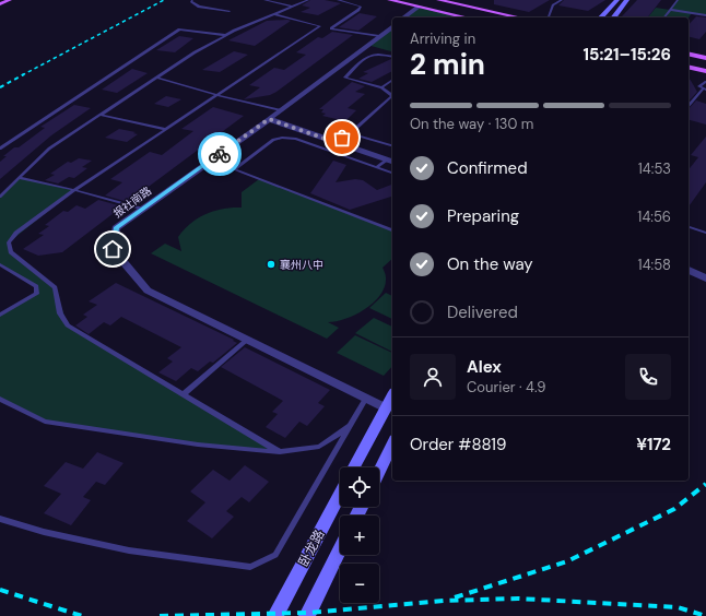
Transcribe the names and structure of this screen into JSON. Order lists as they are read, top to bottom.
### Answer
{
  "streets": {
    "main road": ["卧龙路"],
    "street": ["报社南路"]
  },
  "places": ["襄州八中"],
  "page": {
    "heading": ["2 min", "Arriving in", "15:21–15:26"],
    "panel": [
      "Alex",
      "Courier · 4.9",
      "Order #8819",
      "¥172"
    ],
    "bar": "On the way · 130 m",
    "list": [
      ["Confirmed", "14:53"],
      ["Preparing", "14:56"],
      ["On the way", "14:58"],
      "Delivered"
    ],
    "map_buttons": ["+", "−"]
  }
}
